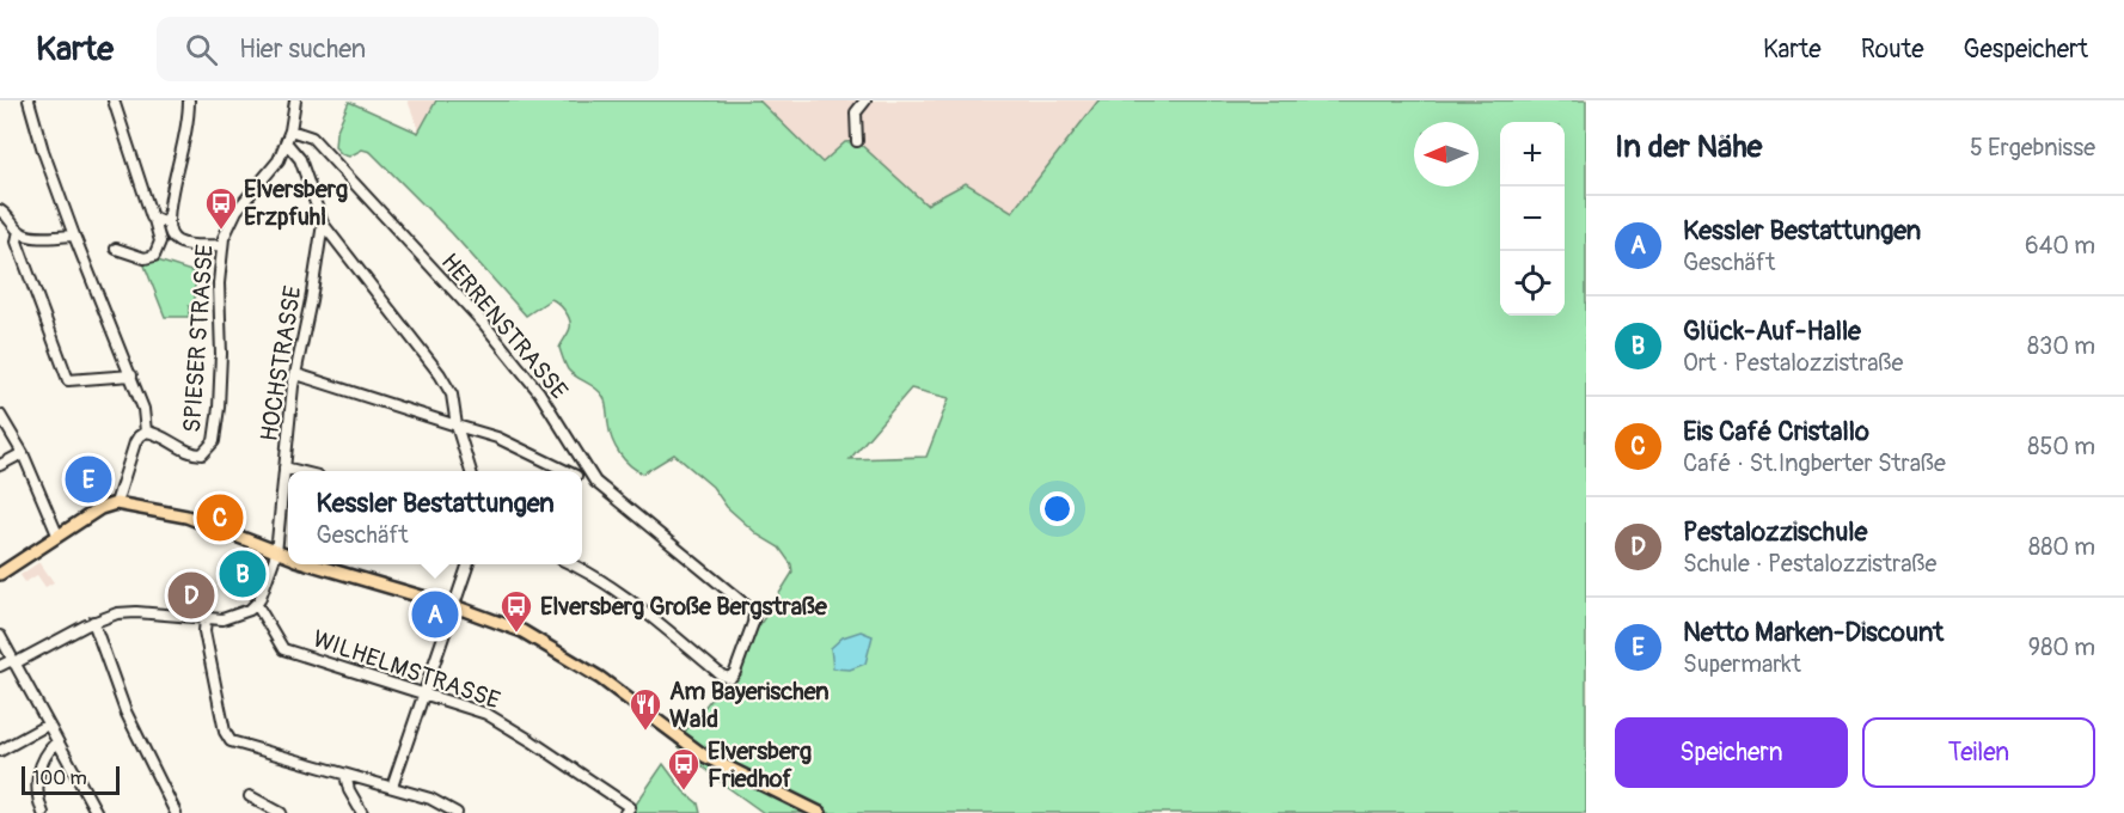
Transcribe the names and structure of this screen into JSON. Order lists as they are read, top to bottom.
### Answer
{
  "streets": {
    "street": [
      "HERRENSTRASSE",
      "SPIESER STRASSE",
      "HOCHSTRASSE",
      "WILHELMSTRASSE"
    ]
  },
  "crossings": [
    ["HERRENSTRASSE", "SPIESER STRASSE"],
    ["HOCHSTRASSE", "WILHELMSTRASSE"]
  ],
  "places": {
    "bus stop": ["Elversberg Erzpfuhl", "Elversberg Große Bergstraße", "Elversberg Friedhof"],
    "restaurant": ["Am Bayerischen Wald"]
  },
  "scale_bar": "100 m",
  "north": "left",
  "page": {
    "header": "Karte",
    "search": "Hier suchen",
    "nav": ["Karte", "Route", "Gespeichert"],
    "heading": ["In der Nähe", "5 Ergebnisse"],
    "map_buttons": ["+", "−"],
    "list": [
      {
        "mark": "A",
        "name": "Kessler Bestattungen",
        "note": "Geschäft",
        "value": "640 m"
      },
      {
        "mark": "B",
        "name": "Glück-Auf-Halle",
        "note": "Ort · Pestalozzistraße",
        "value": "830 m"
      },
      {
        "mark": "C",
        "name": "Eis Café Cristallo",
        "note": "Café · St.Ingberter Straße",
        "value": "850 m"
      },
      {
        "mark": "D",
        "name": "Pestalozzischule",
        "note": "Schule · Pestalozzistraße",
        "value": "880 m"
      },
      {
        "mark": "E",
        "name": "Netto Marken-Discount",
        "note": "Supermarkt",
        "value": "980 m"
      }
    ],
    "pins": [
      "E",
      "C",
      "B",
      "D",
      "A"
    ],
    "popup": ["Kessler Bestattungen", "Geschäft"],
    "buttons": ["Speichern", "Teilen"],
    "scale": "100 m"
  }
}
